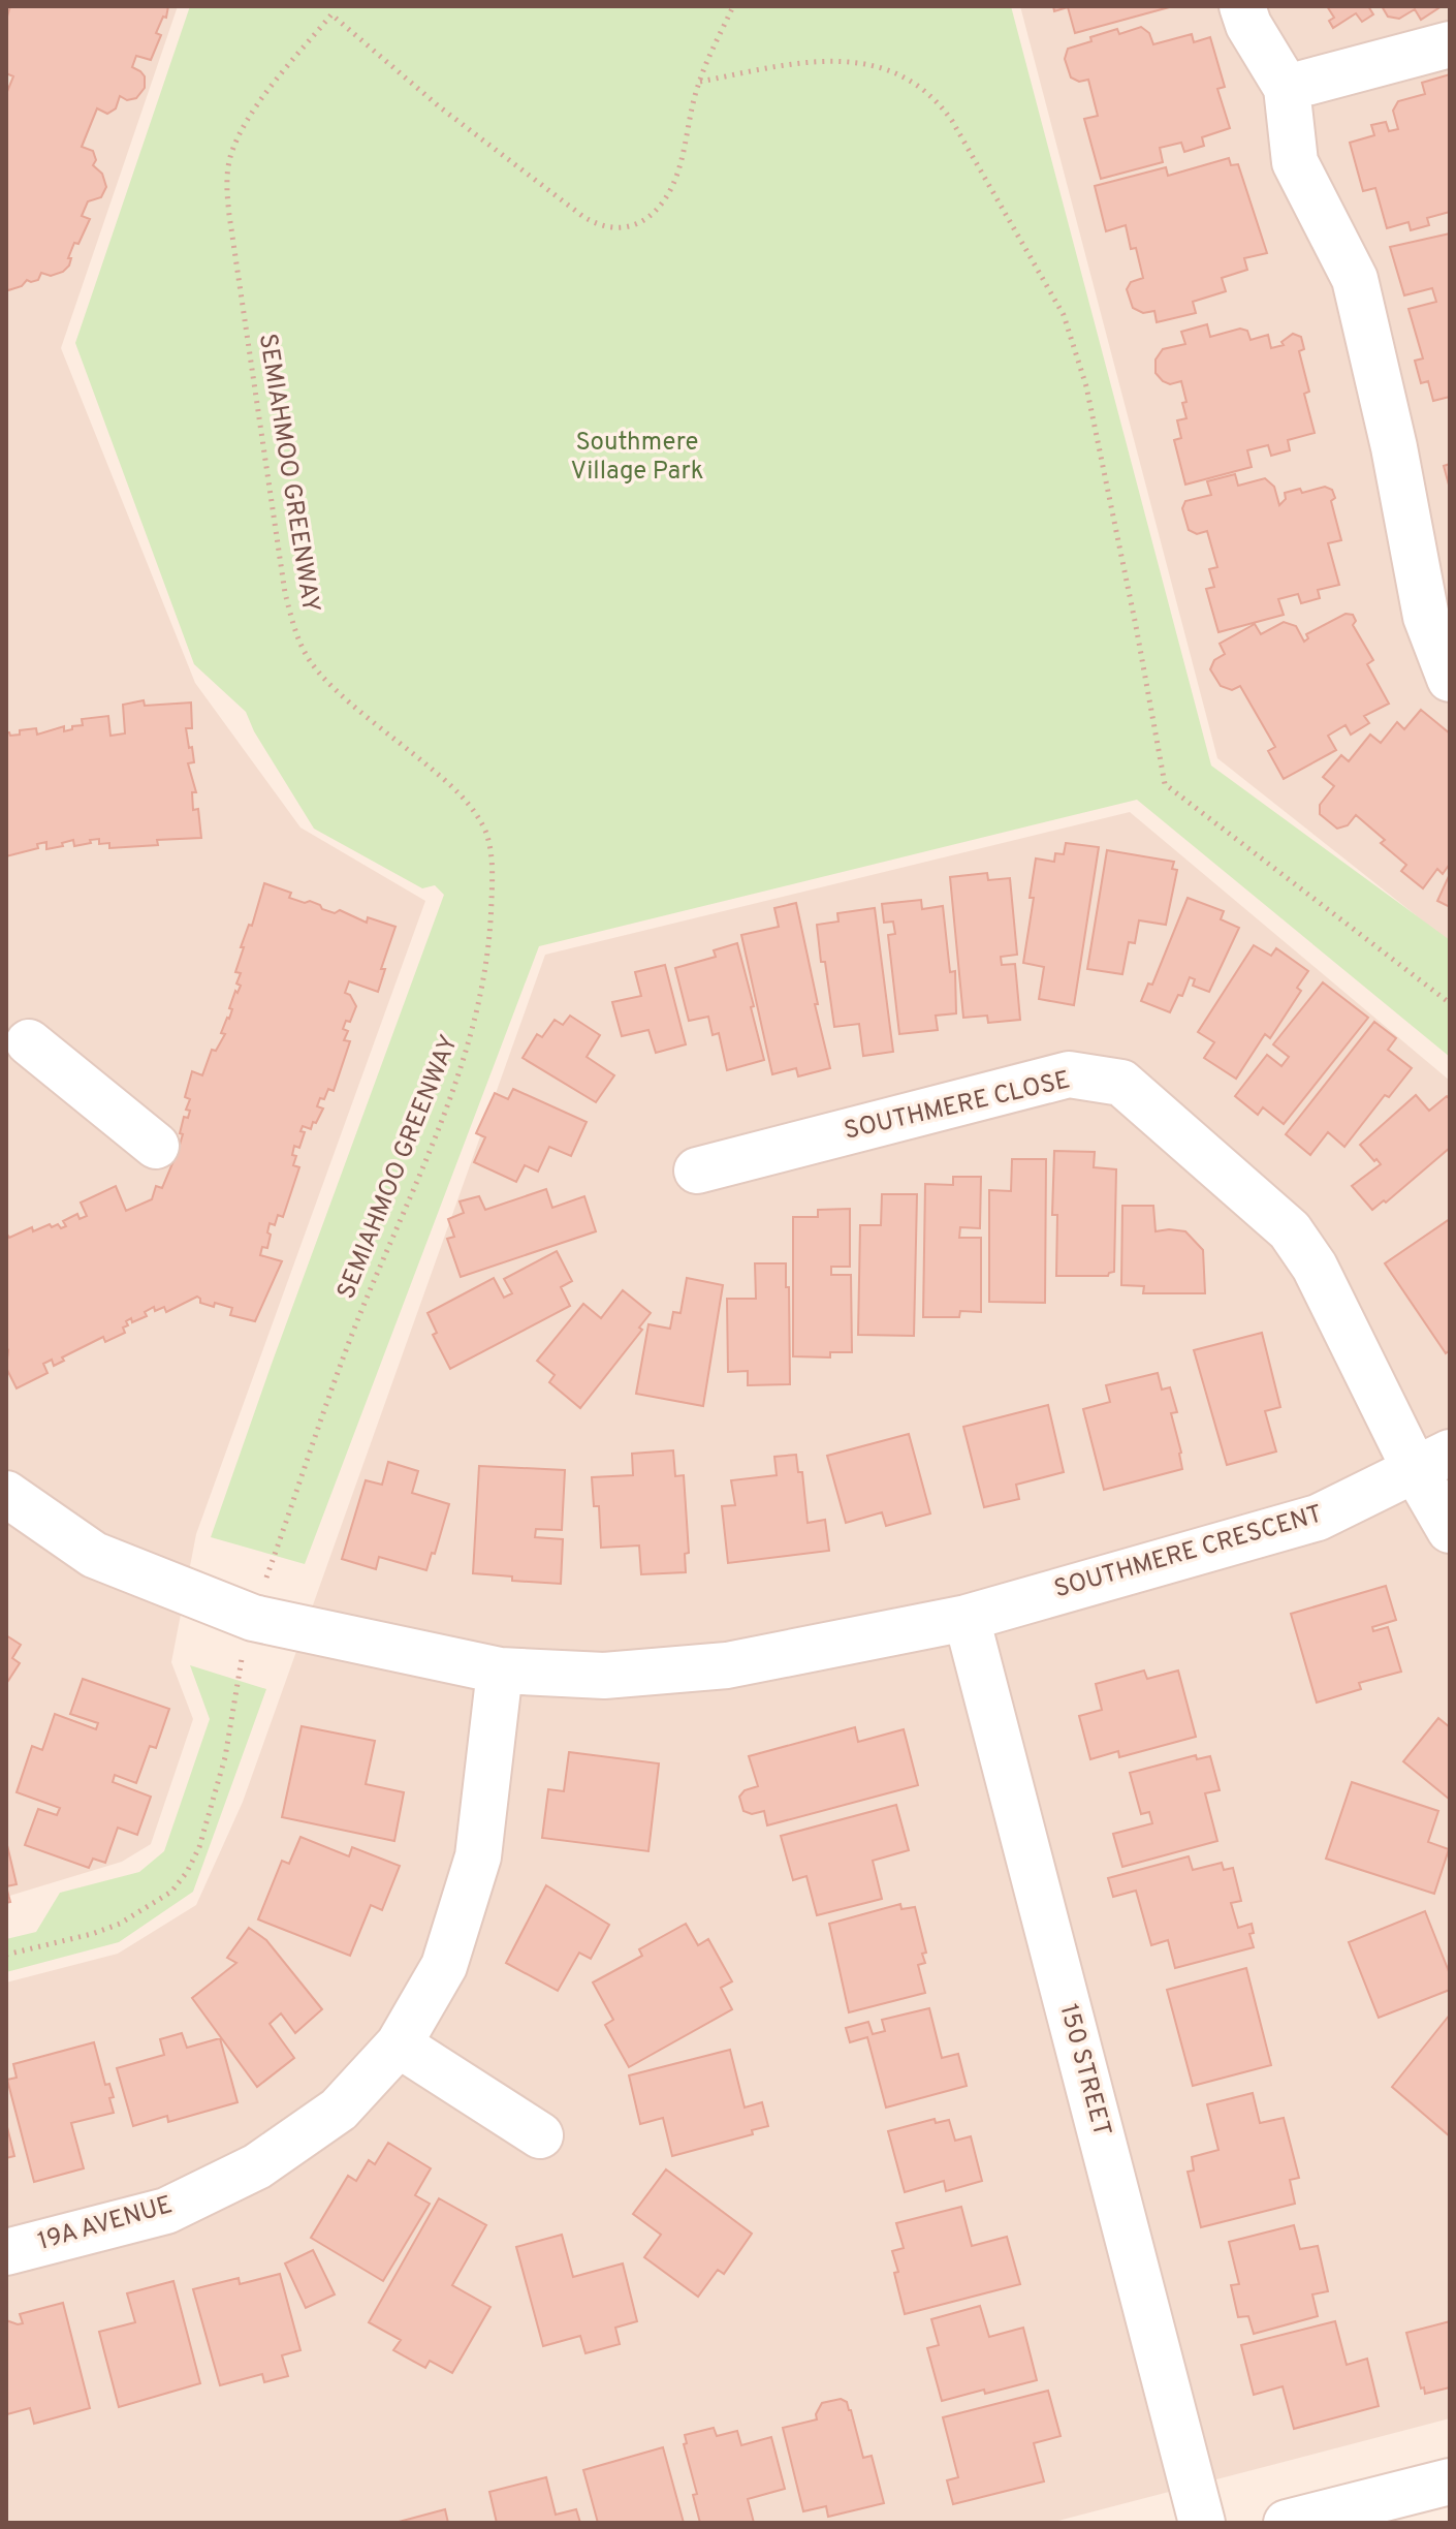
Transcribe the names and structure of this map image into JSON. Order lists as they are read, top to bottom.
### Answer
{
  "streets": {
    "street": [
      "SOUTHMERE CLOSE",
      "SOUTHMERE CRESCENT",
      "150 STREET",
      "19A AVENUE"
    ],
    "path": ["SEMIAHMOO GREENWAY"]
  },
  "crossings": [
    ["SOUTHMERE CLOSE", "SOUTHMERE CRESCENT"],
    ["SOUTHMERE CRESCENT", "150 STREET"],
    ["SOUTHMERE CRESCENT", "19A AVENUE"]
  ],
  "parks": ["Southmere Village Park"]
}
